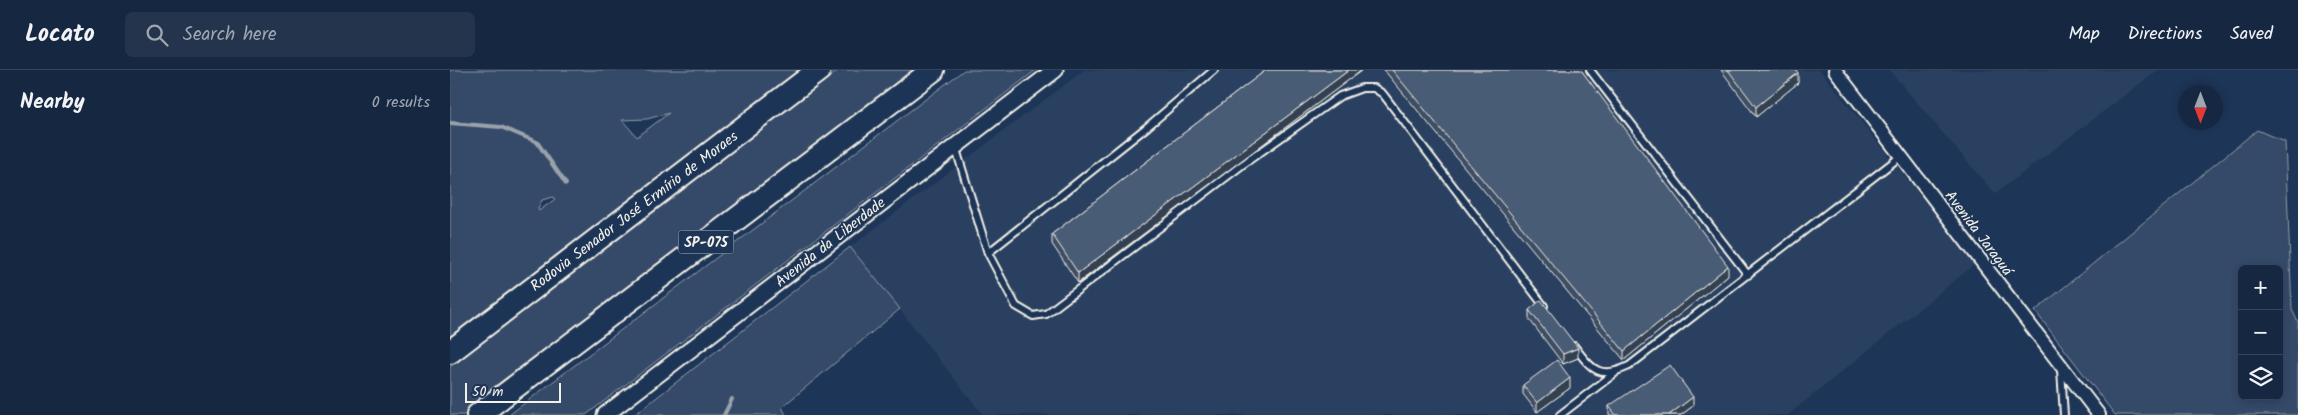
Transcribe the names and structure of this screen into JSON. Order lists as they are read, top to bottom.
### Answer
{
  "streets": {
    "highway": ["Rodovia Senador José Ermírio de Moraes", "SP-075"],
    "street": ["Avenida Jaraguá", "Avenida da Liberdade"]
  },
  "scale_bar": "50 m",
  "north": "bottom",
  "page": {
    "header": "Locato",
    "search": "Search here",
    "nav": ["Map", "Directions", "Saved"],
    "heading": ["Nearby", "0 results"],
    "map_buttons": ["+", "−"],
    "scale": "50 m"
  }
}
